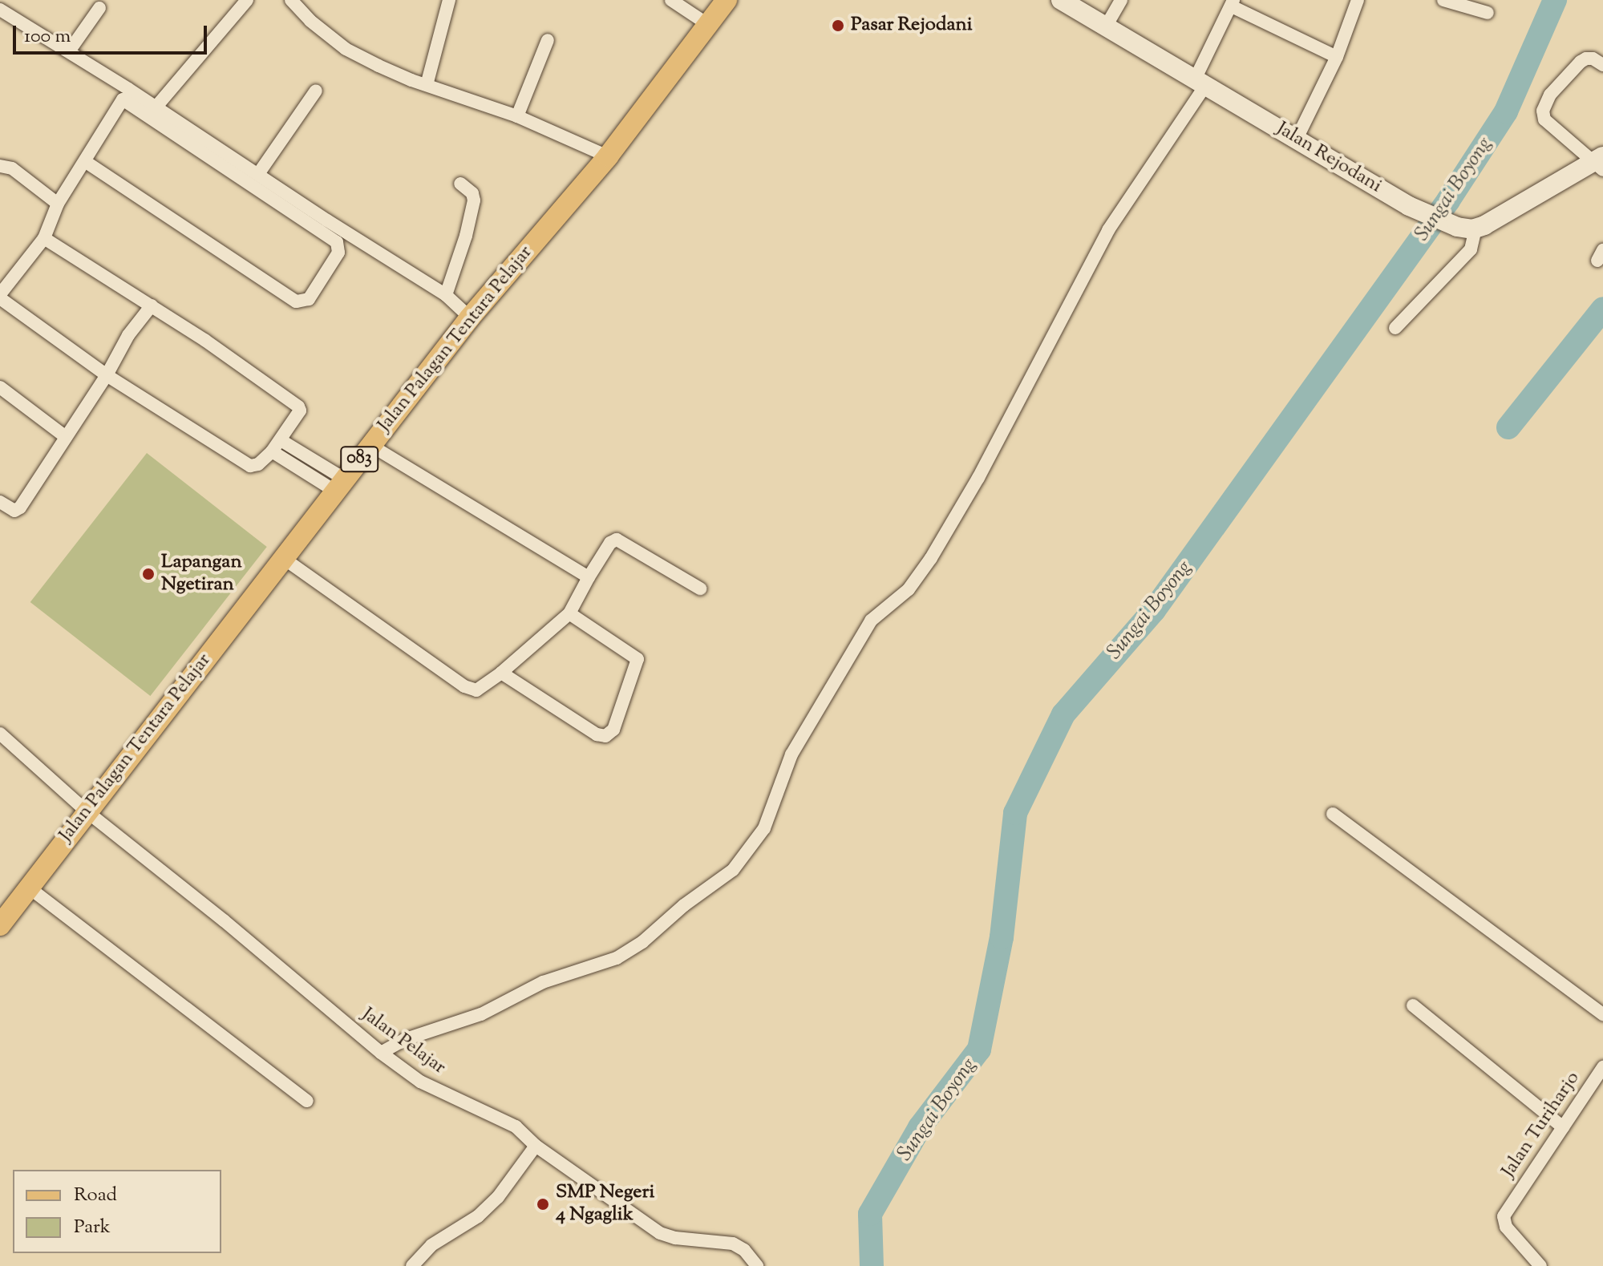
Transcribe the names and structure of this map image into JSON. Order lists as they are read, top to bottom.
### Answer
{
  "streets": {
    "main road": ["Jalan Rejodani", "Jalan Palagan Tentara Pelajar", "083"],
    "street": ["Jalan Pelajar", "Jalan Turiharjo"]
  },
  "crossings": [
    ["Jalan Palagan Tentara Pelajar", "Jalan Pelajar"]
  ],
  "water": ["Sungai Boyong"],
  "places": ["Pasar Rejodani", "Lapangan Ngetiran", "SMP Negeri 4 Ngaglik"],
  "legend": ["Road", "Park"],
  "scale_bar": "100 m"
}
